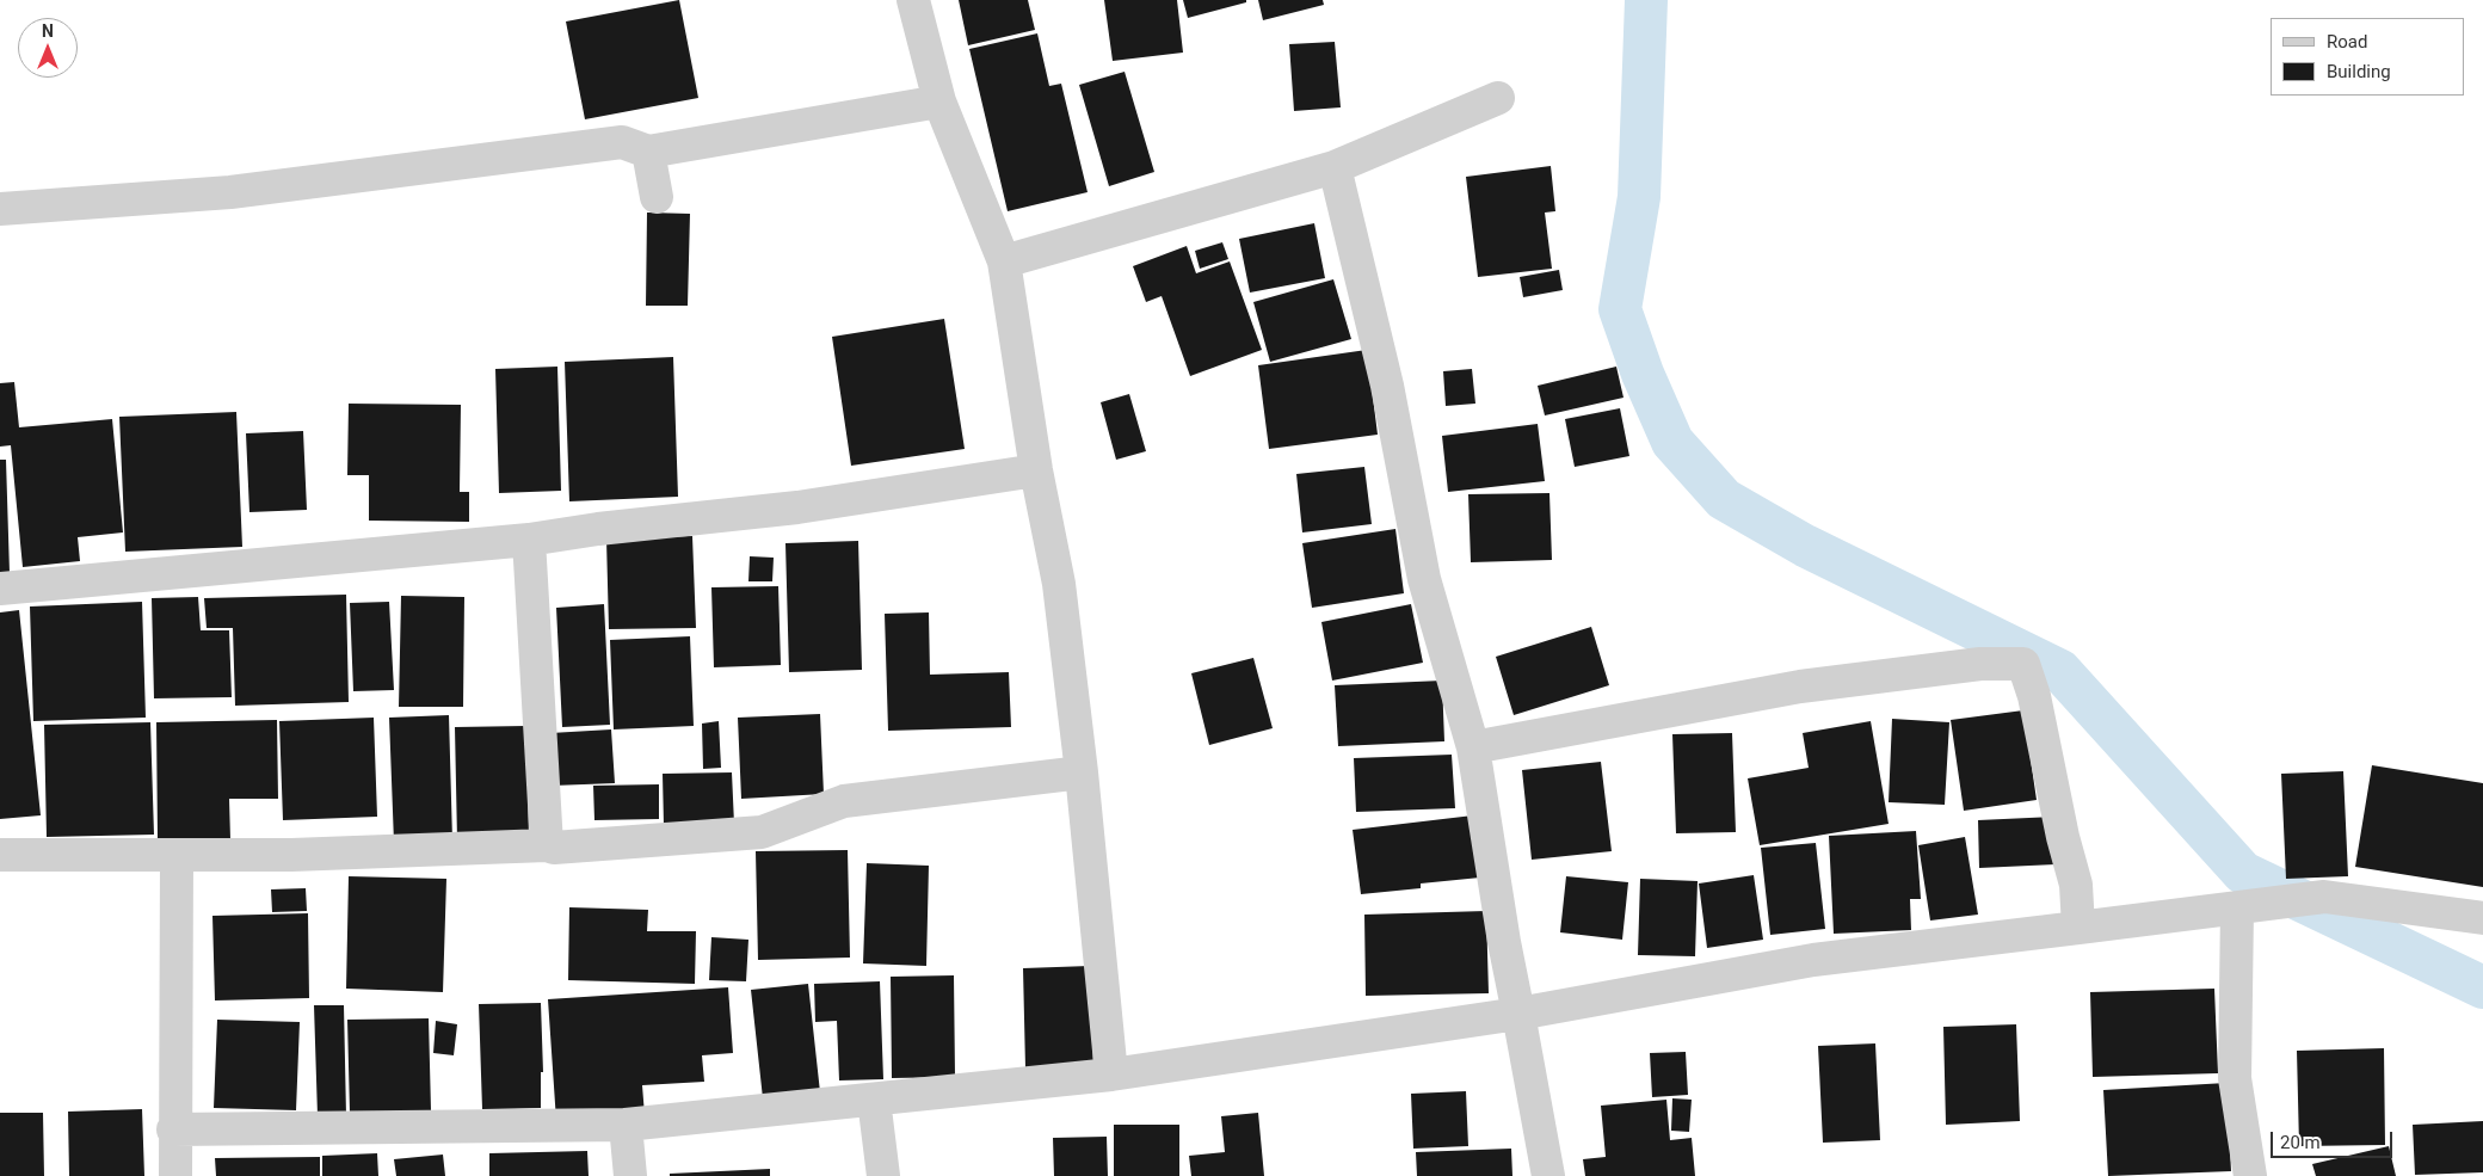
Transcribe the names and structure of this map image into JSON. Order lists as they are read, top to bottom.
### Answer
{
  "legend": ["Road", "Building"],
  "scale_bar": "20 m",
  "north": "top"
}
